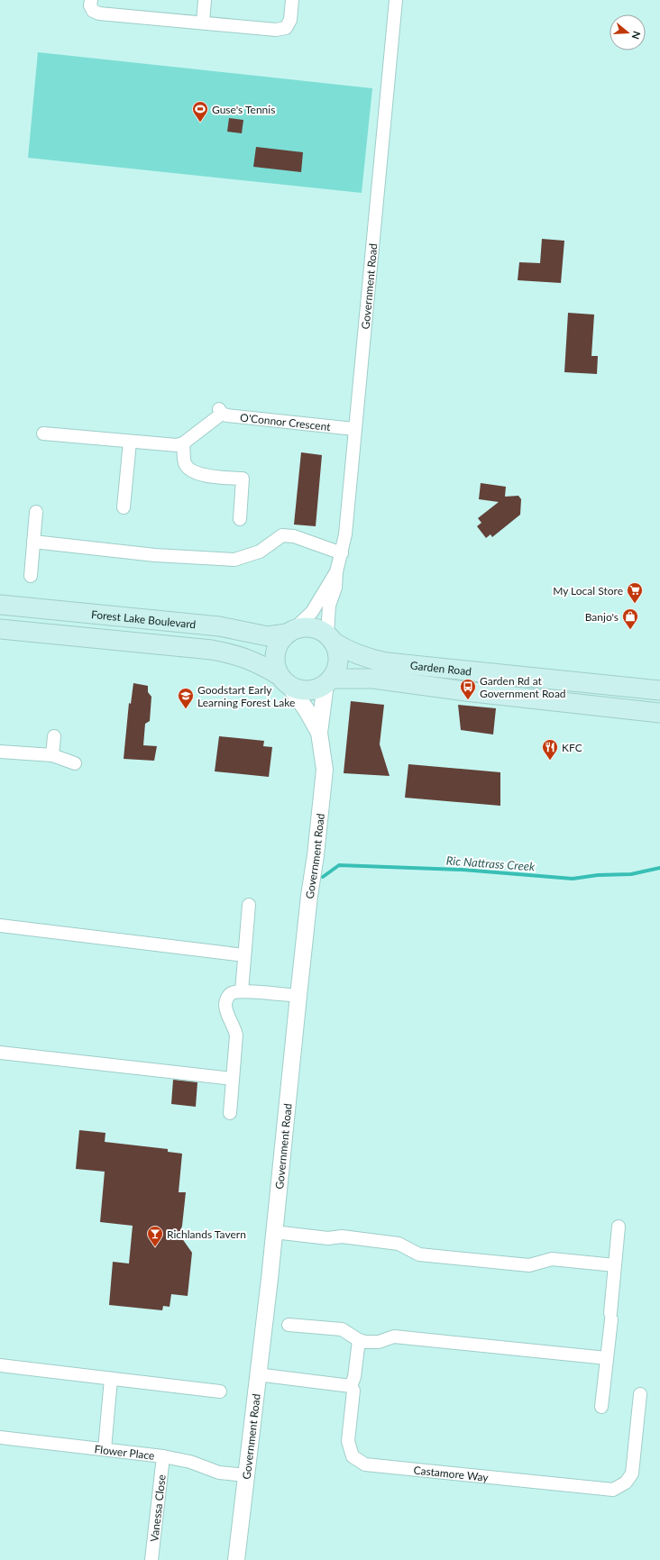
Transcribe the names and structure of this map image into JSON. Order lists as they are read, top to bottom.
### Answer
{
  "streets": {
    "main road": ["Forest Lake Boulevard", "Garden Road"],
    "street": [
      "Government Road",
      "O'Connor Crescent",
      "Flower Place",
      "Castamore Way",
      "Vanessa Close"
    ]
  },
  "crossings": [
    ["Government Road", "O'Connor Crescent"],
    ["Government Road", "Forest Lake Boulevard"],
    ["Government Road", "Garden Road"],
    ["Government Road", "Flower Place"],
    ["Forest Lake Boulevard", "Garden Road"],
    ["Flower Place", "Vanessa Close"]
  ],
  "water": ["Ric Nattrass Creek"],
  "places": {
    "sports": ["Guse's Tennis"],
    "supermarket": ["My Local Store"],
    "shop": ["Banjo's"],
    "bus stop": ["Garden Rd at Government Road"],
    "school or university": ["Goodstart Early Learning Forest Lake"],
    "restaurant": ["KFC"],
    "bar": ["Richlands Tavern"]
  },
  "north": "right"
}
